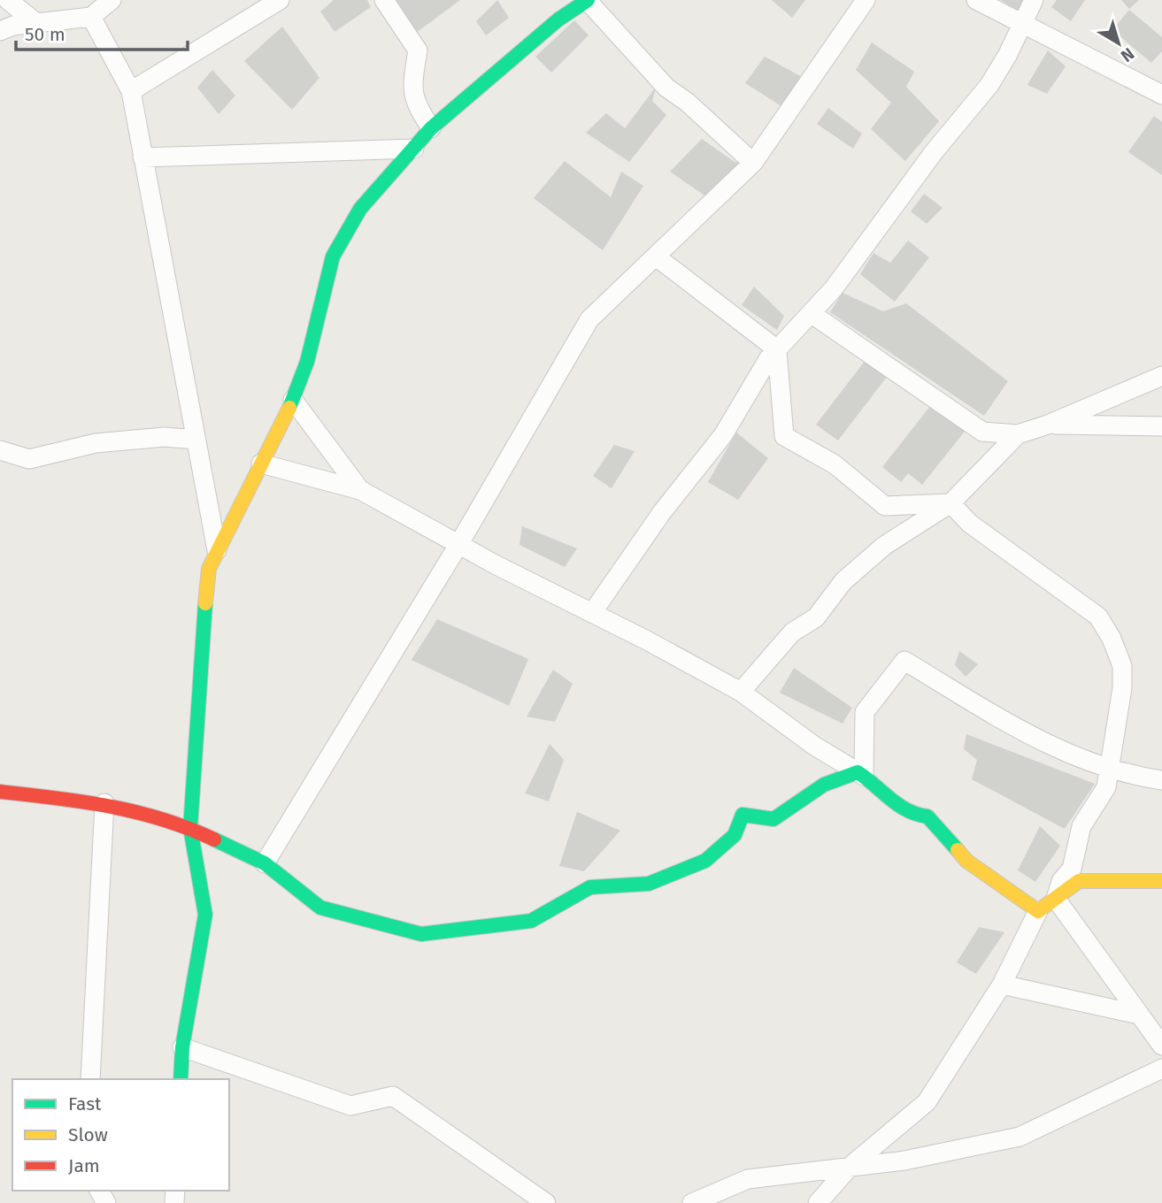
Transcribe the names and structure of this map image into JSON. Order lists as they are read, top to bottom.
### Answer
{
  "legend": ["Fast", "Slow", "Jam"],
  "scale_bar": "50 m",
  "north": "bottom right"
}
